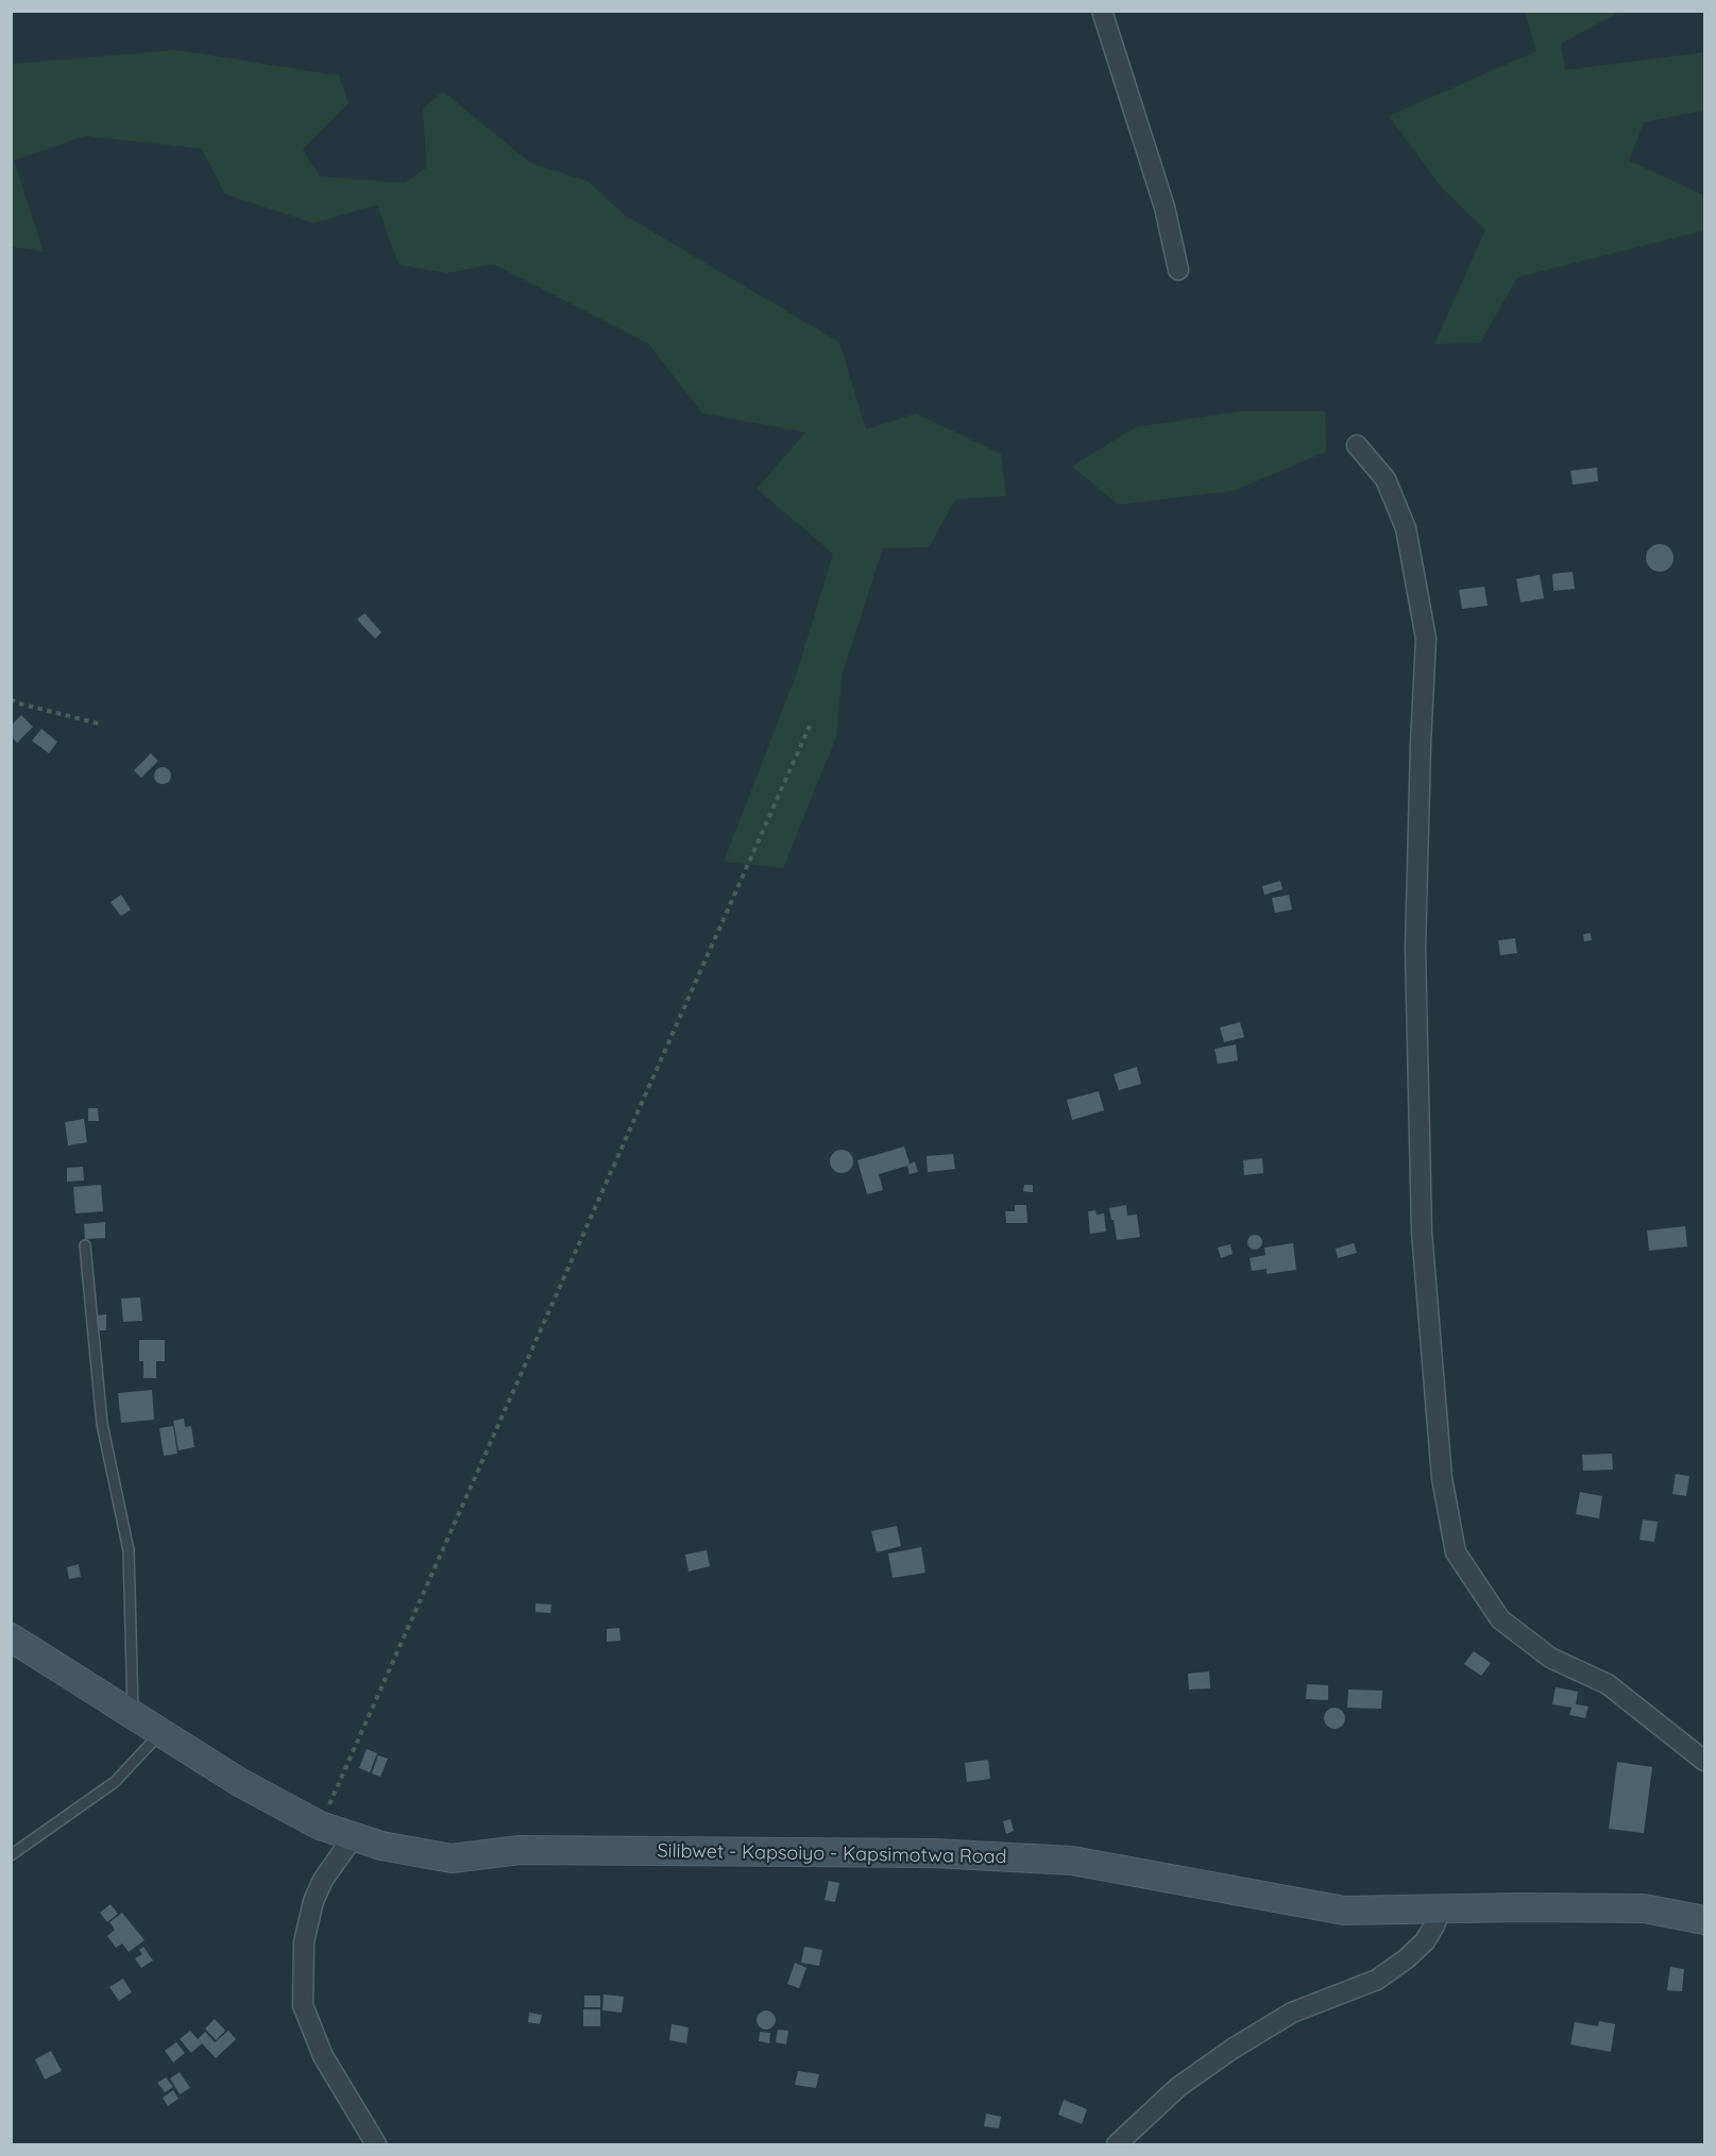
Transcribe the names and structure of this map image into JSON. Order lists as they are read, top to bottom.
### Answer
{
  "streets": {
    "street": ["Silibwet - Kapsoiyo - Kapsimotwa Road"]
  }
}
